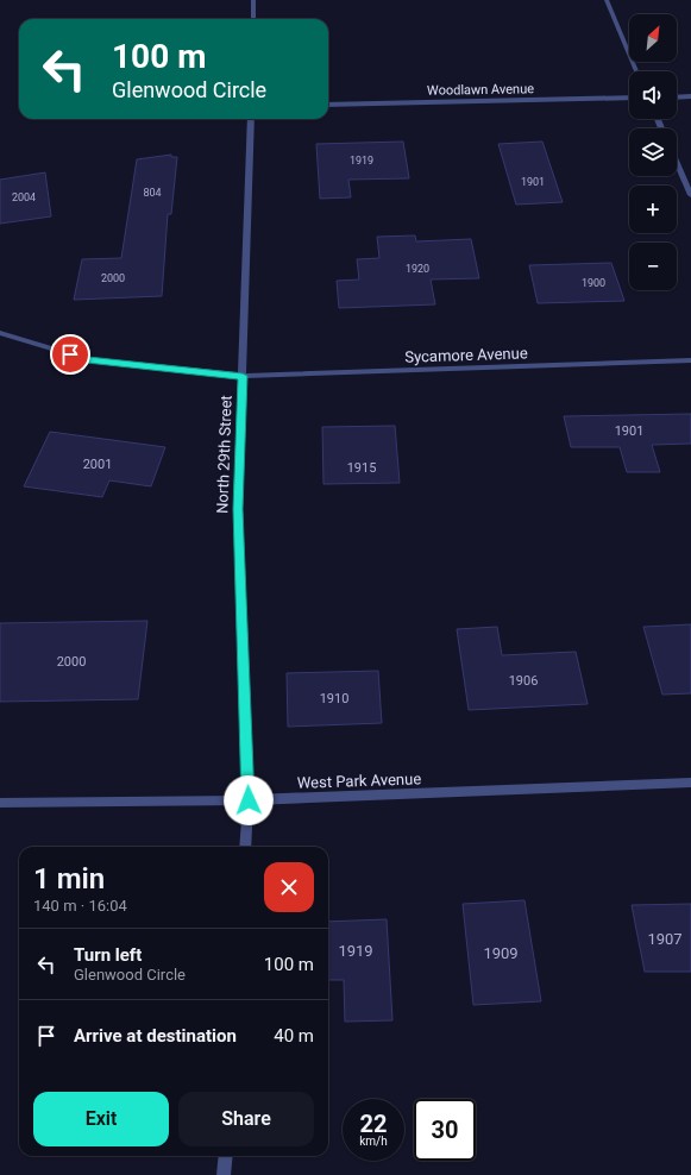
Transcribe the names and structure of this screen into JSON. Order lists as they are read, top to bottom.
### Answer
{
  "streets": {
    "street": [
      "Woodlawn Avenue",
      "Sycamore Avenue",
      "North 29th Street",
      "West Park Avenue"
    ]
  },
  "crossings": [
    ["Sycamore Avenue", "North 29th Street"],
    ["North 29th Street", "West Park Avenue"]
  ],
  "house_numbers": [
    "1919",
    "1901",
    "804",
    "2004",
    "1920",
    "2000",
    "1900",
    "1901",
    "2001",
    "1915",
    "2000",
    "1906",
    "1910",
    "1907",
    "1919",
    "1909"
  ],
  "north": "top right",
  "page": {
    "map_buttons": ["+", "−"],
    "turn": ["100 m", "Glenwood Circle"],
    "heading": ["1 min", "140 m · 16:04"],
    "list": [
      {
        "name": "Turn left",
        "note": "Glenwood Circle",
        "value": "100 m"
      },
      {
        "name": "Arrive at destination",
        "value": "40 m"
      }
    ],
    "buttons": ["Exit", "Share"],
    "speed": "22 km/h",
    "limit": "30"
  }
}
